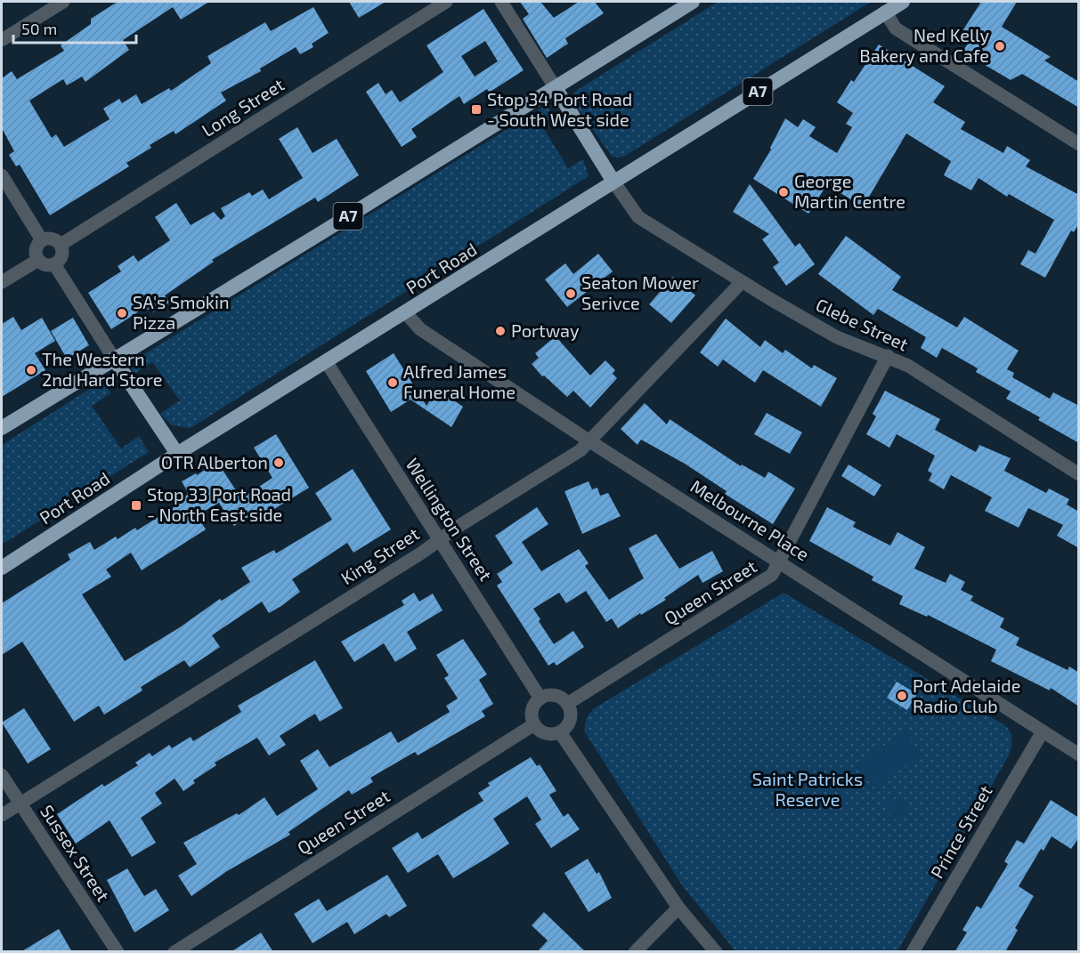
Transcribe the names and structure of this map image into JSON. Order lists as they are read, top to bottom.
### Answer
{
  "streets": {
    "highway": ["A7", "Port Road"],
    "street": [
      "Long Street",
      "Glebe Street",
      "Wellington Street",
      "Melbourne Place",
      "King Street",
      "Queen Street",
      "Prince Street",
      "Sussex Street"
    ]
  },
  "crossings": [
    ["Port Road", "Glebe Street"],
    ["Port Road", "Wellington Street"],
    ["Port Road", "Melbourne Place"],
    ["Glebe Street", "King Street"],
    ["Glebe Street", "Queen Street"],
    ["Wellington Street", "King Street"],
    ["Wellington Street", "Queen Street"],
    ["Melbourne Place", "King Street"],
    ["Melbourne Place", "Queen Street"],
    ["Melbourne Place", "Prince Street"],
    ["King Street", "Sussex Street"]
  ],
  "parks": ["Saint Patricks Reserve"],
  "places": {
    "other": [
      "Ned Kelly Bakery and Cafe",
      "George Martin Centre",
      "Seaton Mower Serivce",
      "SA's Smokin Pizza",
      "Portway",
      "The Western 2nd Hard Store",
      "Alfred James Funeral Home",
      "OTR Alberton",
      "Port Adelaide Radio Club"
    ],
    "transit": ["Stop 34 Port Road - South West side", "Stop 33 Port Road - North East side"]
  },
  "scale_bar": "50 m"
}
